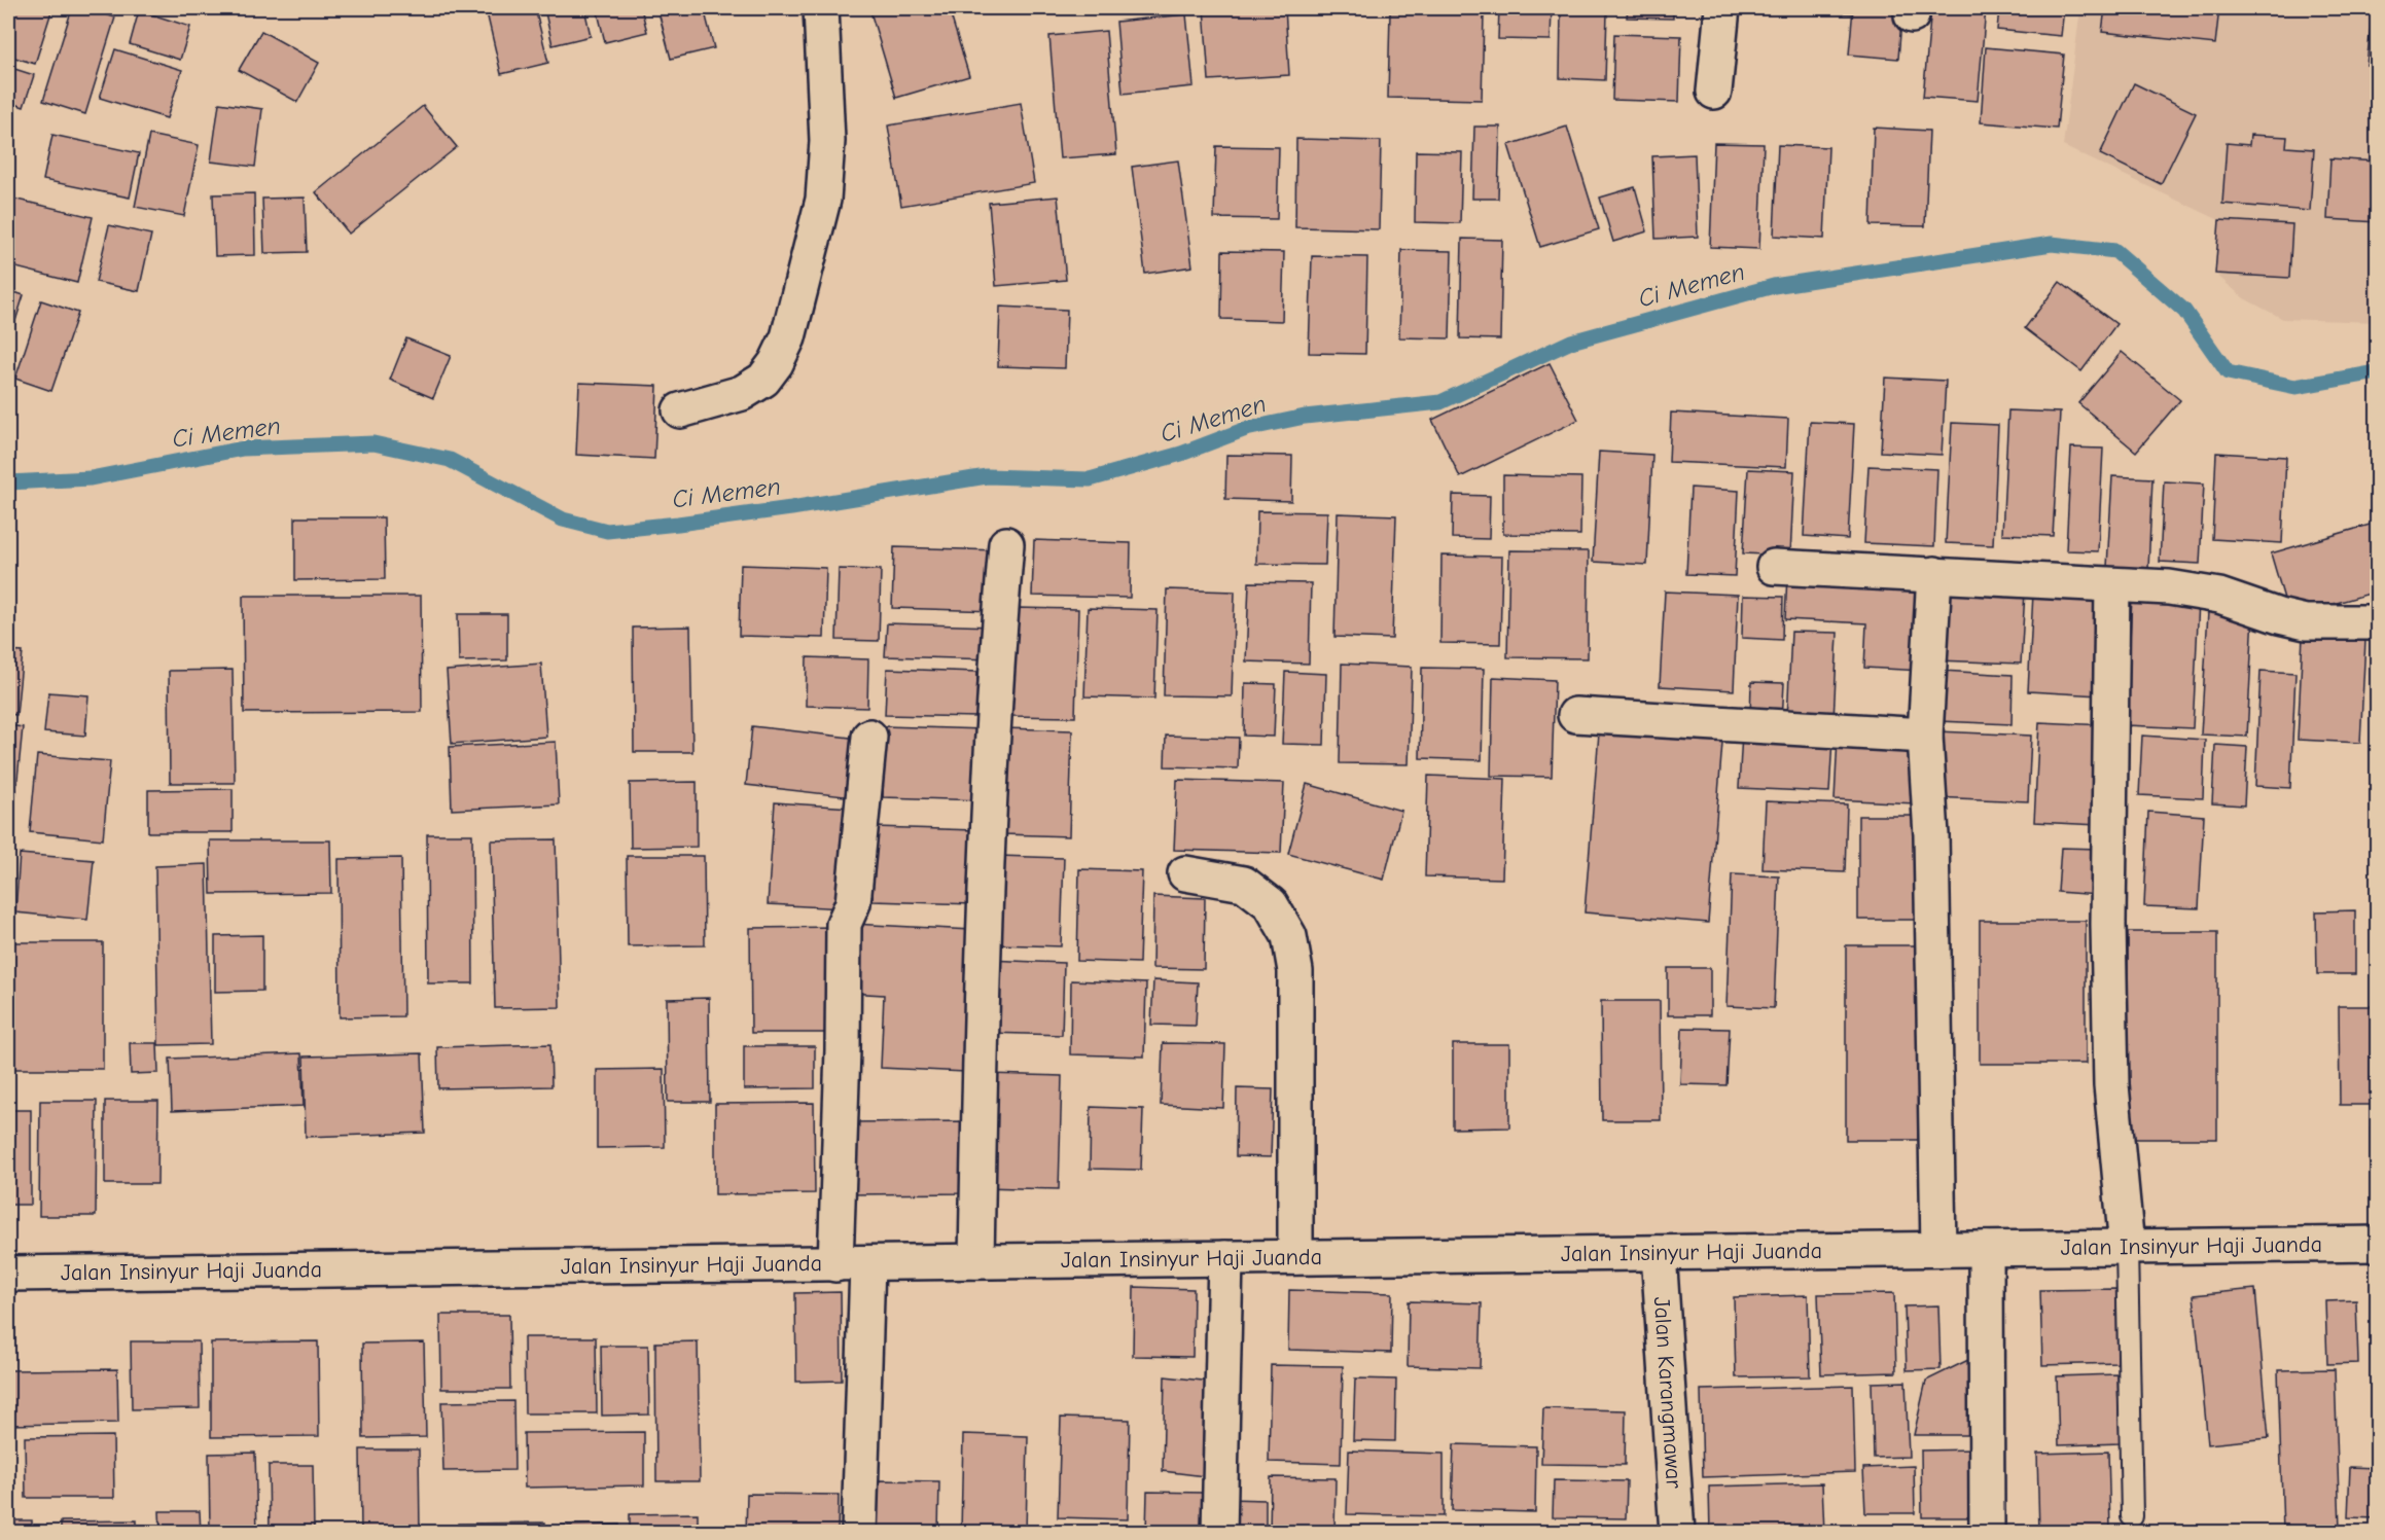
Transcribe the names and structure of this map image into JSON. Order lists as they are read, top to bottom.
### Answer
{
  "streets": {
    "main road": ["Jalan Insinyur Haji Juanda", "Jalan Karangmawar"]
  },
  "crossings": [
    ["Jalan Insinyur Haji Juanda", "Jalan Karangmawar"]
  ],
  "water": ["Ci Memen"]
}
